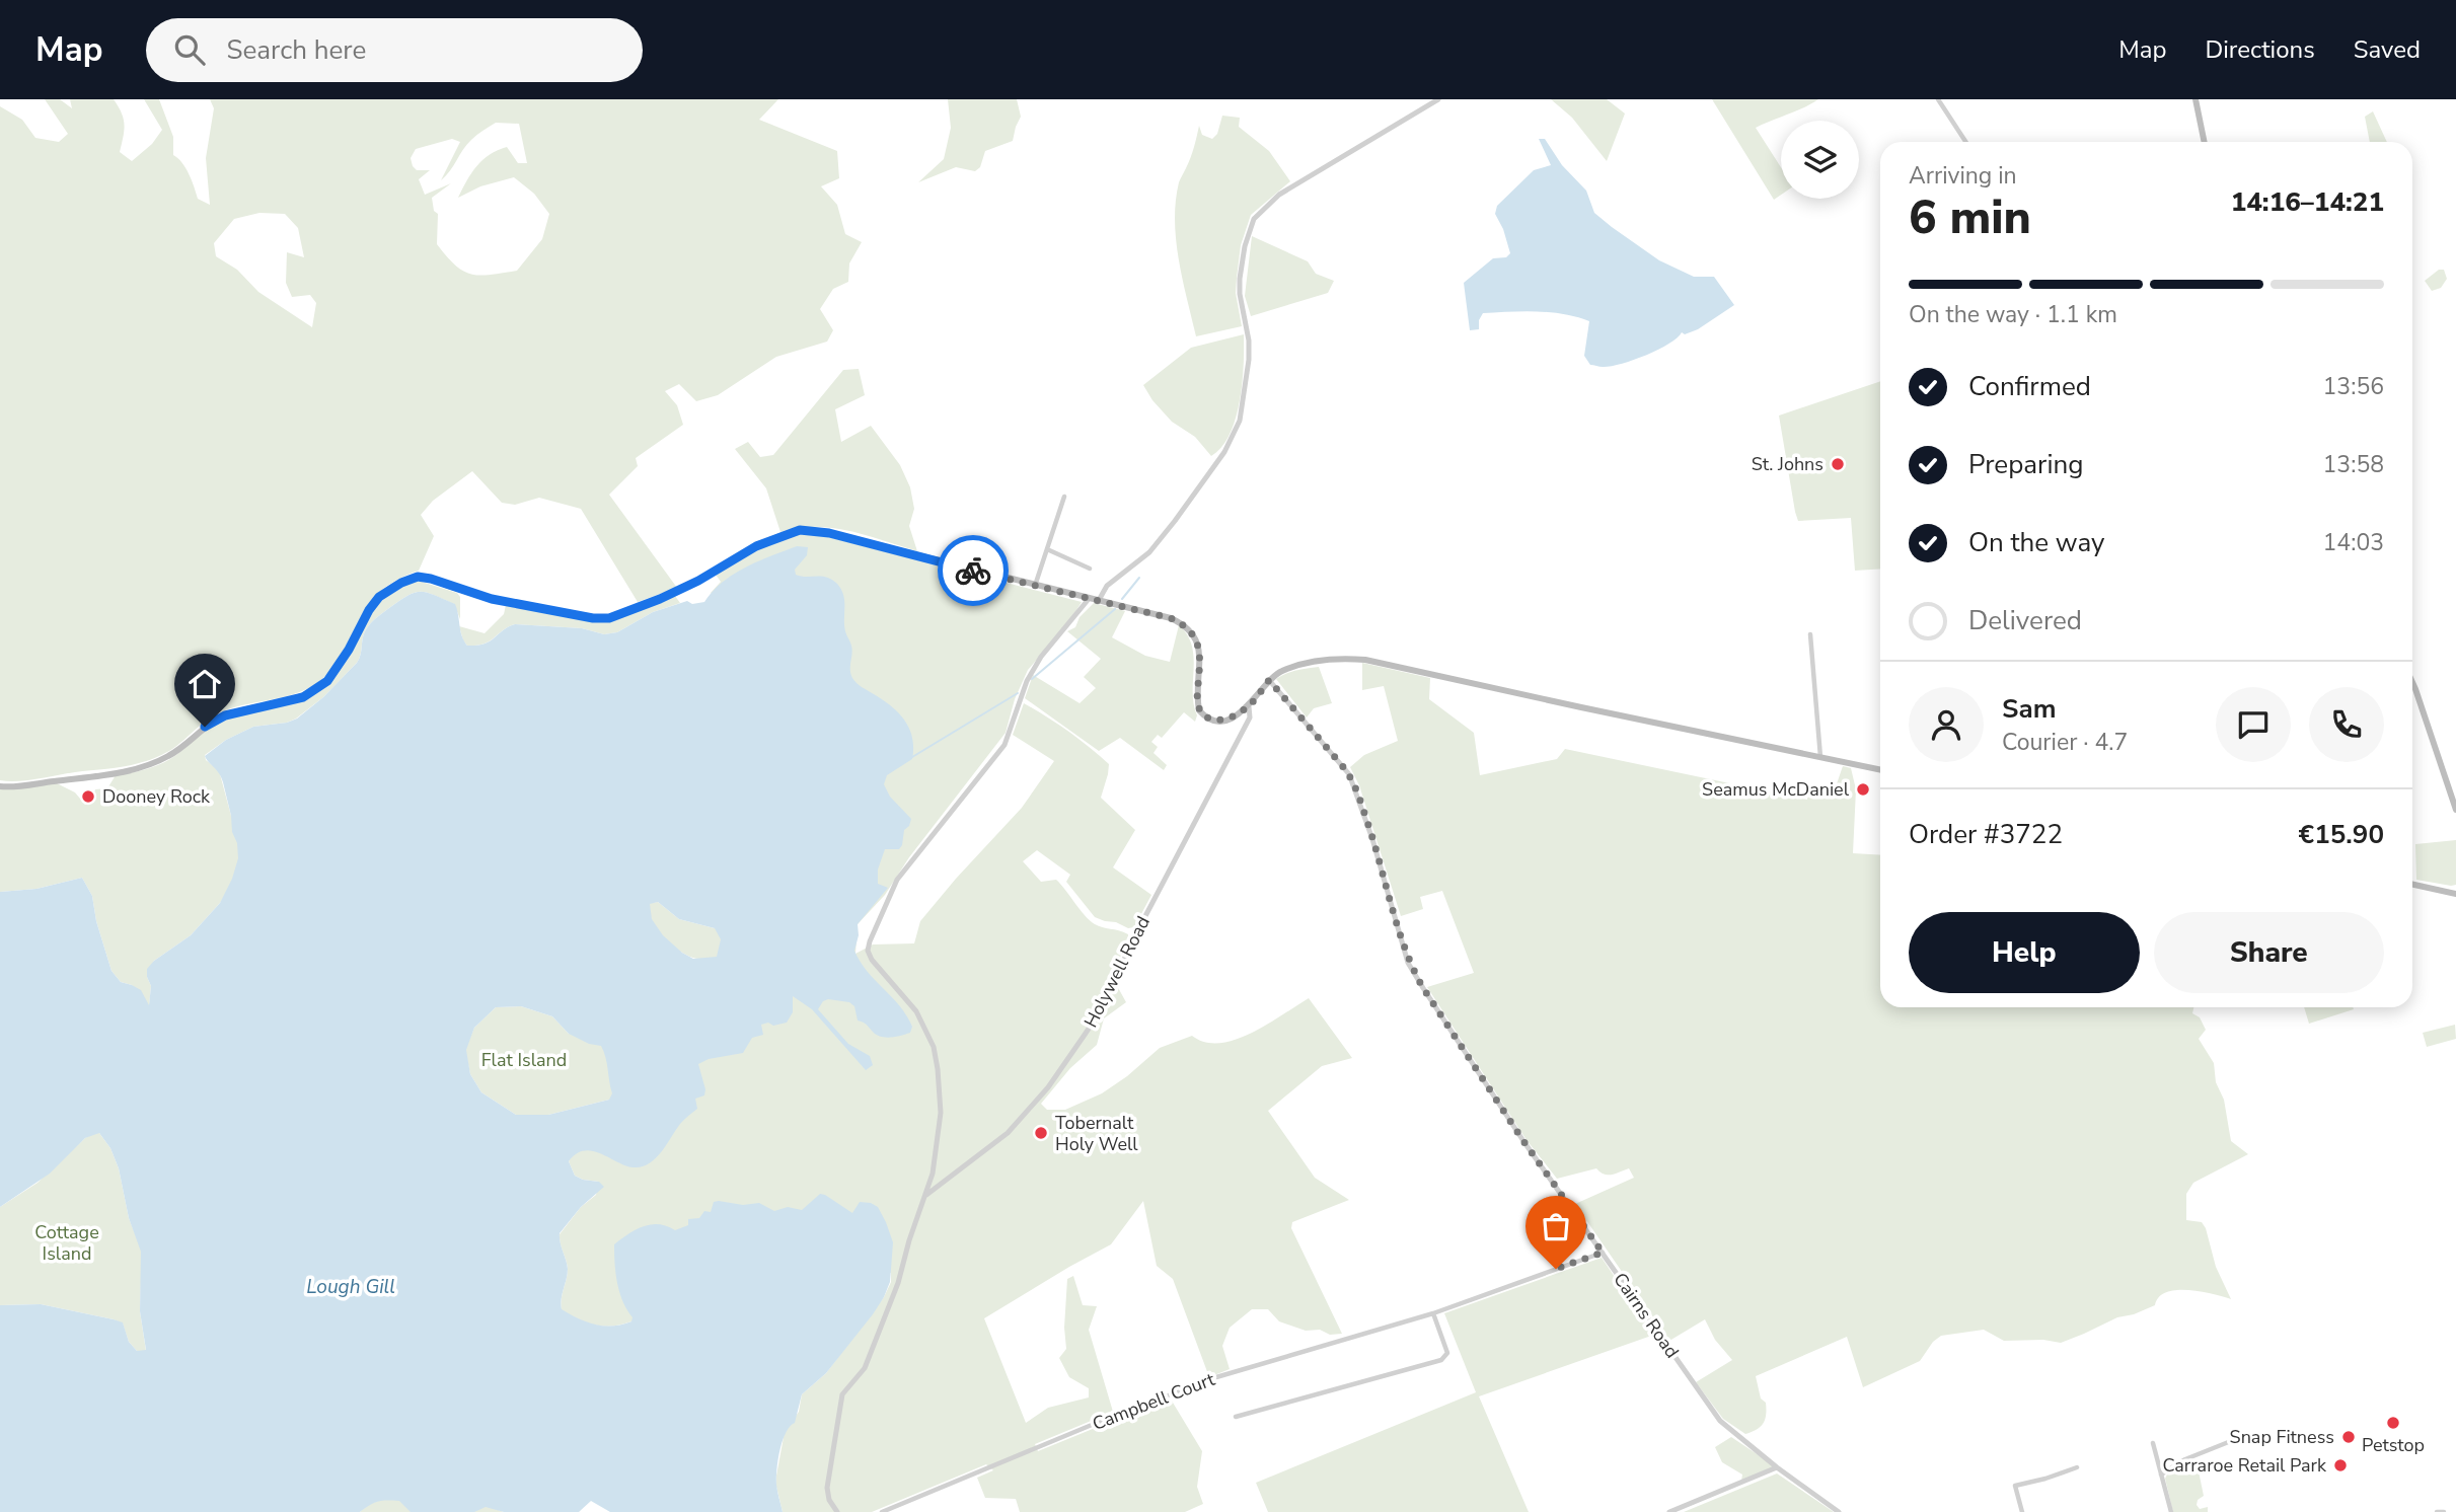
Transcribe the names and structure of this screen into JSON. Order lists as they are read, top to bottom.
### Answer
{
  "streets": {
    "street": ["Holywell Road", "Cairns Road", "Campbell Court"]
  },
  "crossings": [
    ["Cairns Road", "Campbell Court"]
  ],
  "water": ["Lough Gill"],
  "parks": ["Flat Island", "Cottage Island"],
  "places": [
    "St. Johns",
    "Seamus McDaniel",
    "Dooney Rock",
    "Tobernalt Holy Well",
    "Petstop",
    "Snap Fitness",
    "Carraroe Retail Park"
  ],
  "page": {
    "header": "Map",
    "search": "Search here",
    "nav": ["Map", "Directions", "Saved"],
    "heading": ["6 min", "Arriving in", "14:16–14:21"],
    "panel": [
      "Sam",
      "Courier · 4.7",
      "Order #3722",
      "€15.90"
    ],
    "bar": "On the way · 1.1 km",
    "list": [
      ["Confirmed", "13:56"],
      ["Preparing", "13:58"],
      ["On the way", "14:03"],
      "Delivered"
    ],
    "buttons": ["Help", "Share"]
  }
}
